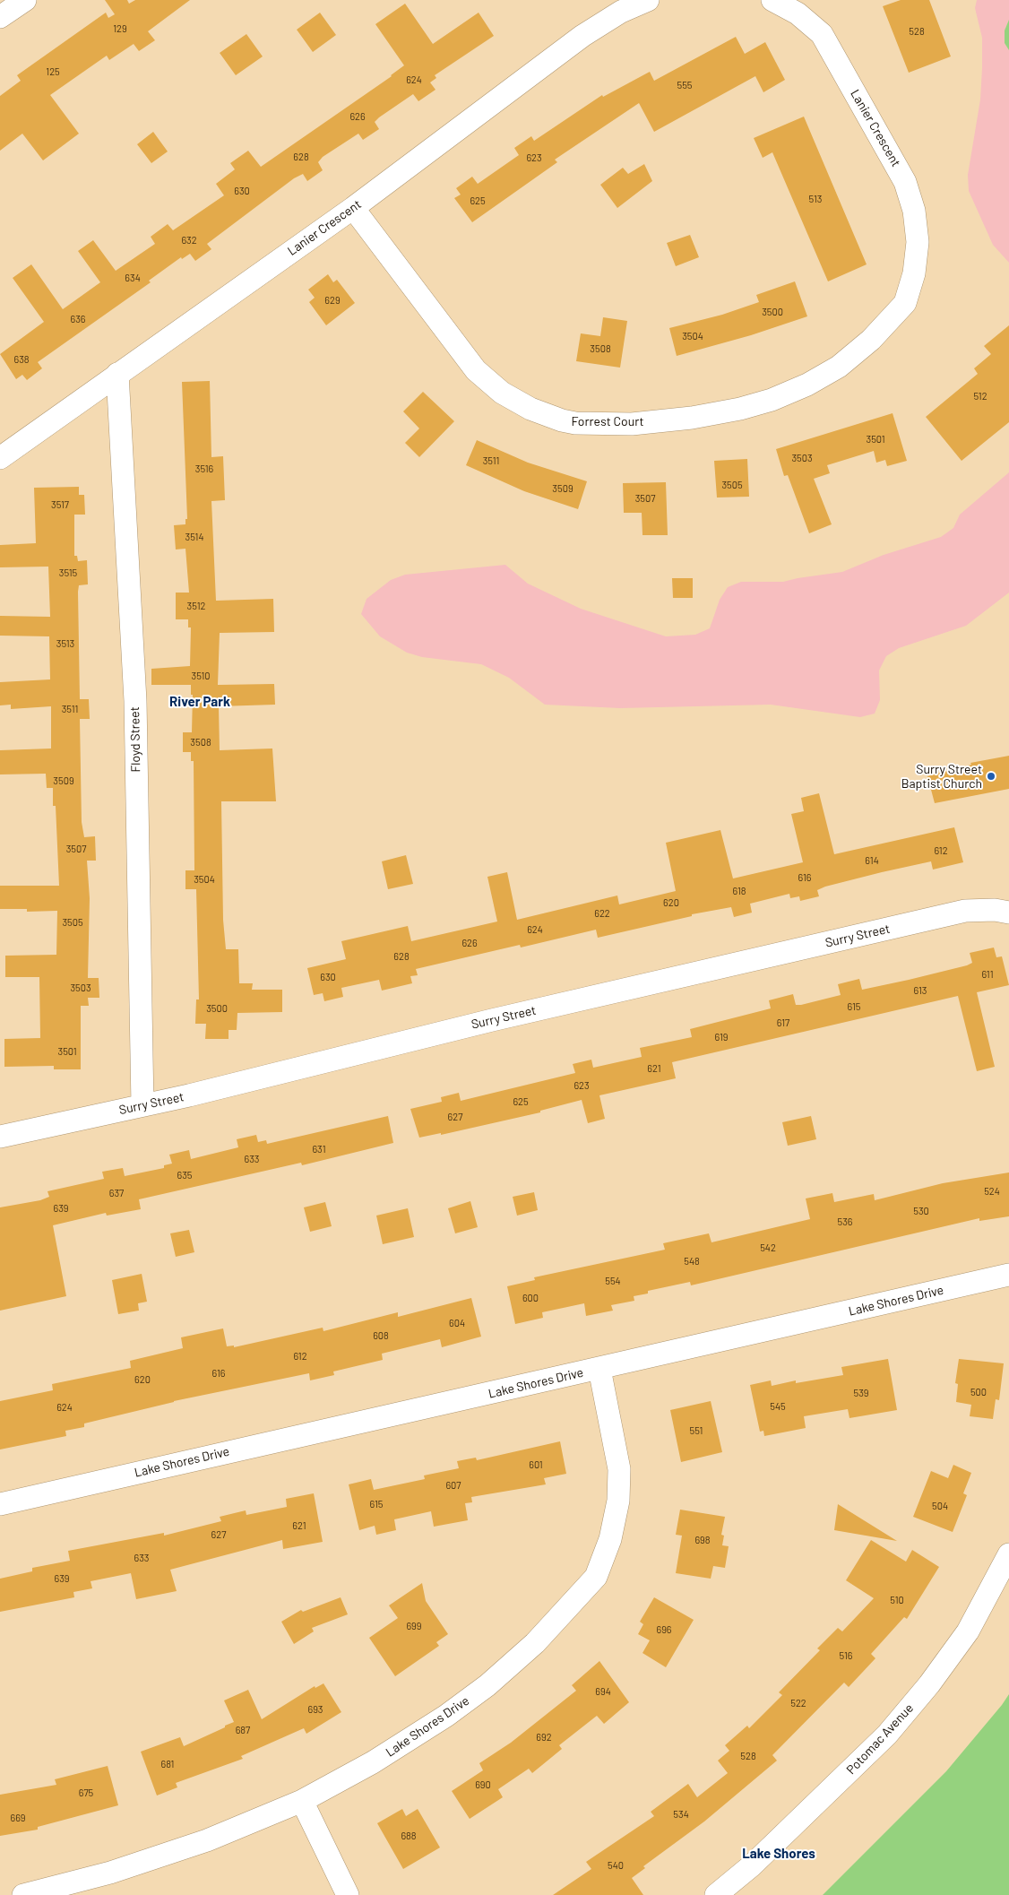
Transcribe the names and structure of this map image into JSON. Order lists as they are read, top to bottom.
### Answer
{
  "streets": {
    "street": [
      "Lanier Crescent",
      "Forrest Court",
      "Floyd Street",
      "Surry Street",
      "Lake Shores Drive",
      "Potomac Avenue"
    ]
  },
  "crossings": [
    ["Lanier Crescent", "Forrest Court"],
    ["Lanier Crescent", "Floyd Street"],
    ["Floyd Street", "Surry Street"]
  ],
  "districts": ["River Park", "Lake Shores"],
  "places": ["Surry Street Baptist Church"],
  "house_numbers": [
    "129",
    "528",
    "125",
    "624",
    "555",
    "626",
    "628",
    "623",
    "630",
    "513",
    "625",
    "632",
    "634",
    "629",
    "3500",
    "636",
    "3504",
    "3508",
    "638",
    "512",
    "3501",
    "3503",
    "3511",
    "3516",
    "3505",
    "3509",
    "3507",
    "3517",
    "3514",
    "3515",
    "3512",
    "3513",
    "3510",
    "3511",
    "3508",
    "3509",
    "3507",
    "612",
    "614",
    "616",
    "3504",
    "618",
    "620",
    "622",
    "3505",
    "624",
    "626",
    "628",
    "611",
    "630",
    "3503",
    "613",
    "615",
    "3500",
    "617",
    "619",
    "3501",
    "621",
    "623",
    "625",
    "627",
    "631",
    "633",
    "635",
    "524",
    "637",
    "639",
    "530",
    "536",
    "542",
    "548",
    "554",
    "600",
    "604",
    "608",
    "612",
    "616",
    "620",
    "500",
    "539",
    "545",
    "624",
    "551",
    "601",
    "607",
    "615",
    "504",
    "621",
    "627",
    "698",
    "633",
    "639",
    "510",
    "699",
    "696",
    "516",
    "694",
    "522",
    "693",
    "687",
    "692",
    "528",
    "681",
    "690",
    "675",
    "534",
    "669",
    "688",
    "540"
  ]
}
